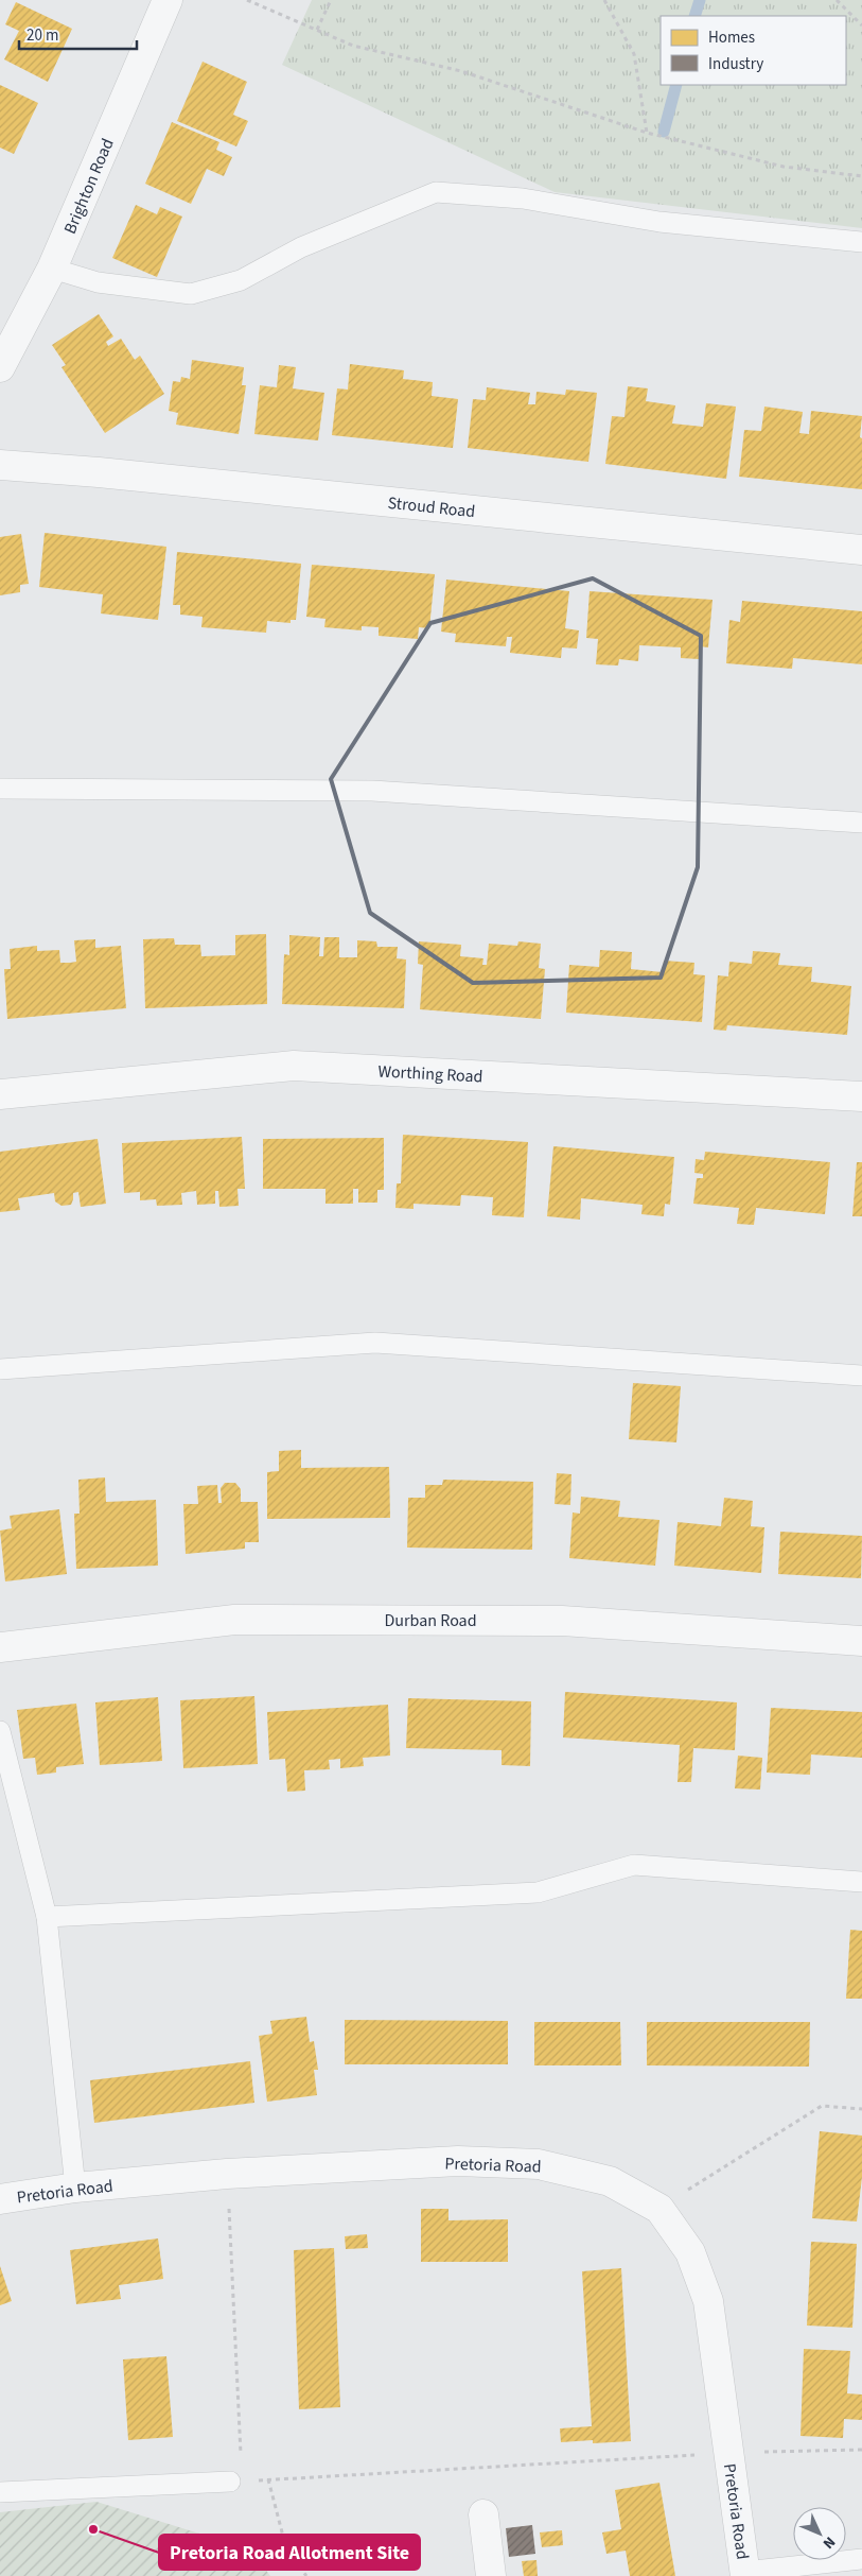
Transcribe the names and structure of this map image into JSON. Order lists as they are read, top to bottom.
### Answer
{
  "streets": {
    "street": [
      "Brighton Road",
      "Stroud Road",
      "Worthing Road",
      "Durban Road",
      "Pretoria Road"
    ]
  },
  "places": ["Pretoria Road Allotment Site"],
  "legend": ["Homes", "Industry"],
  "scale_bar": "20 m",
  "north": "bottom right"
}
